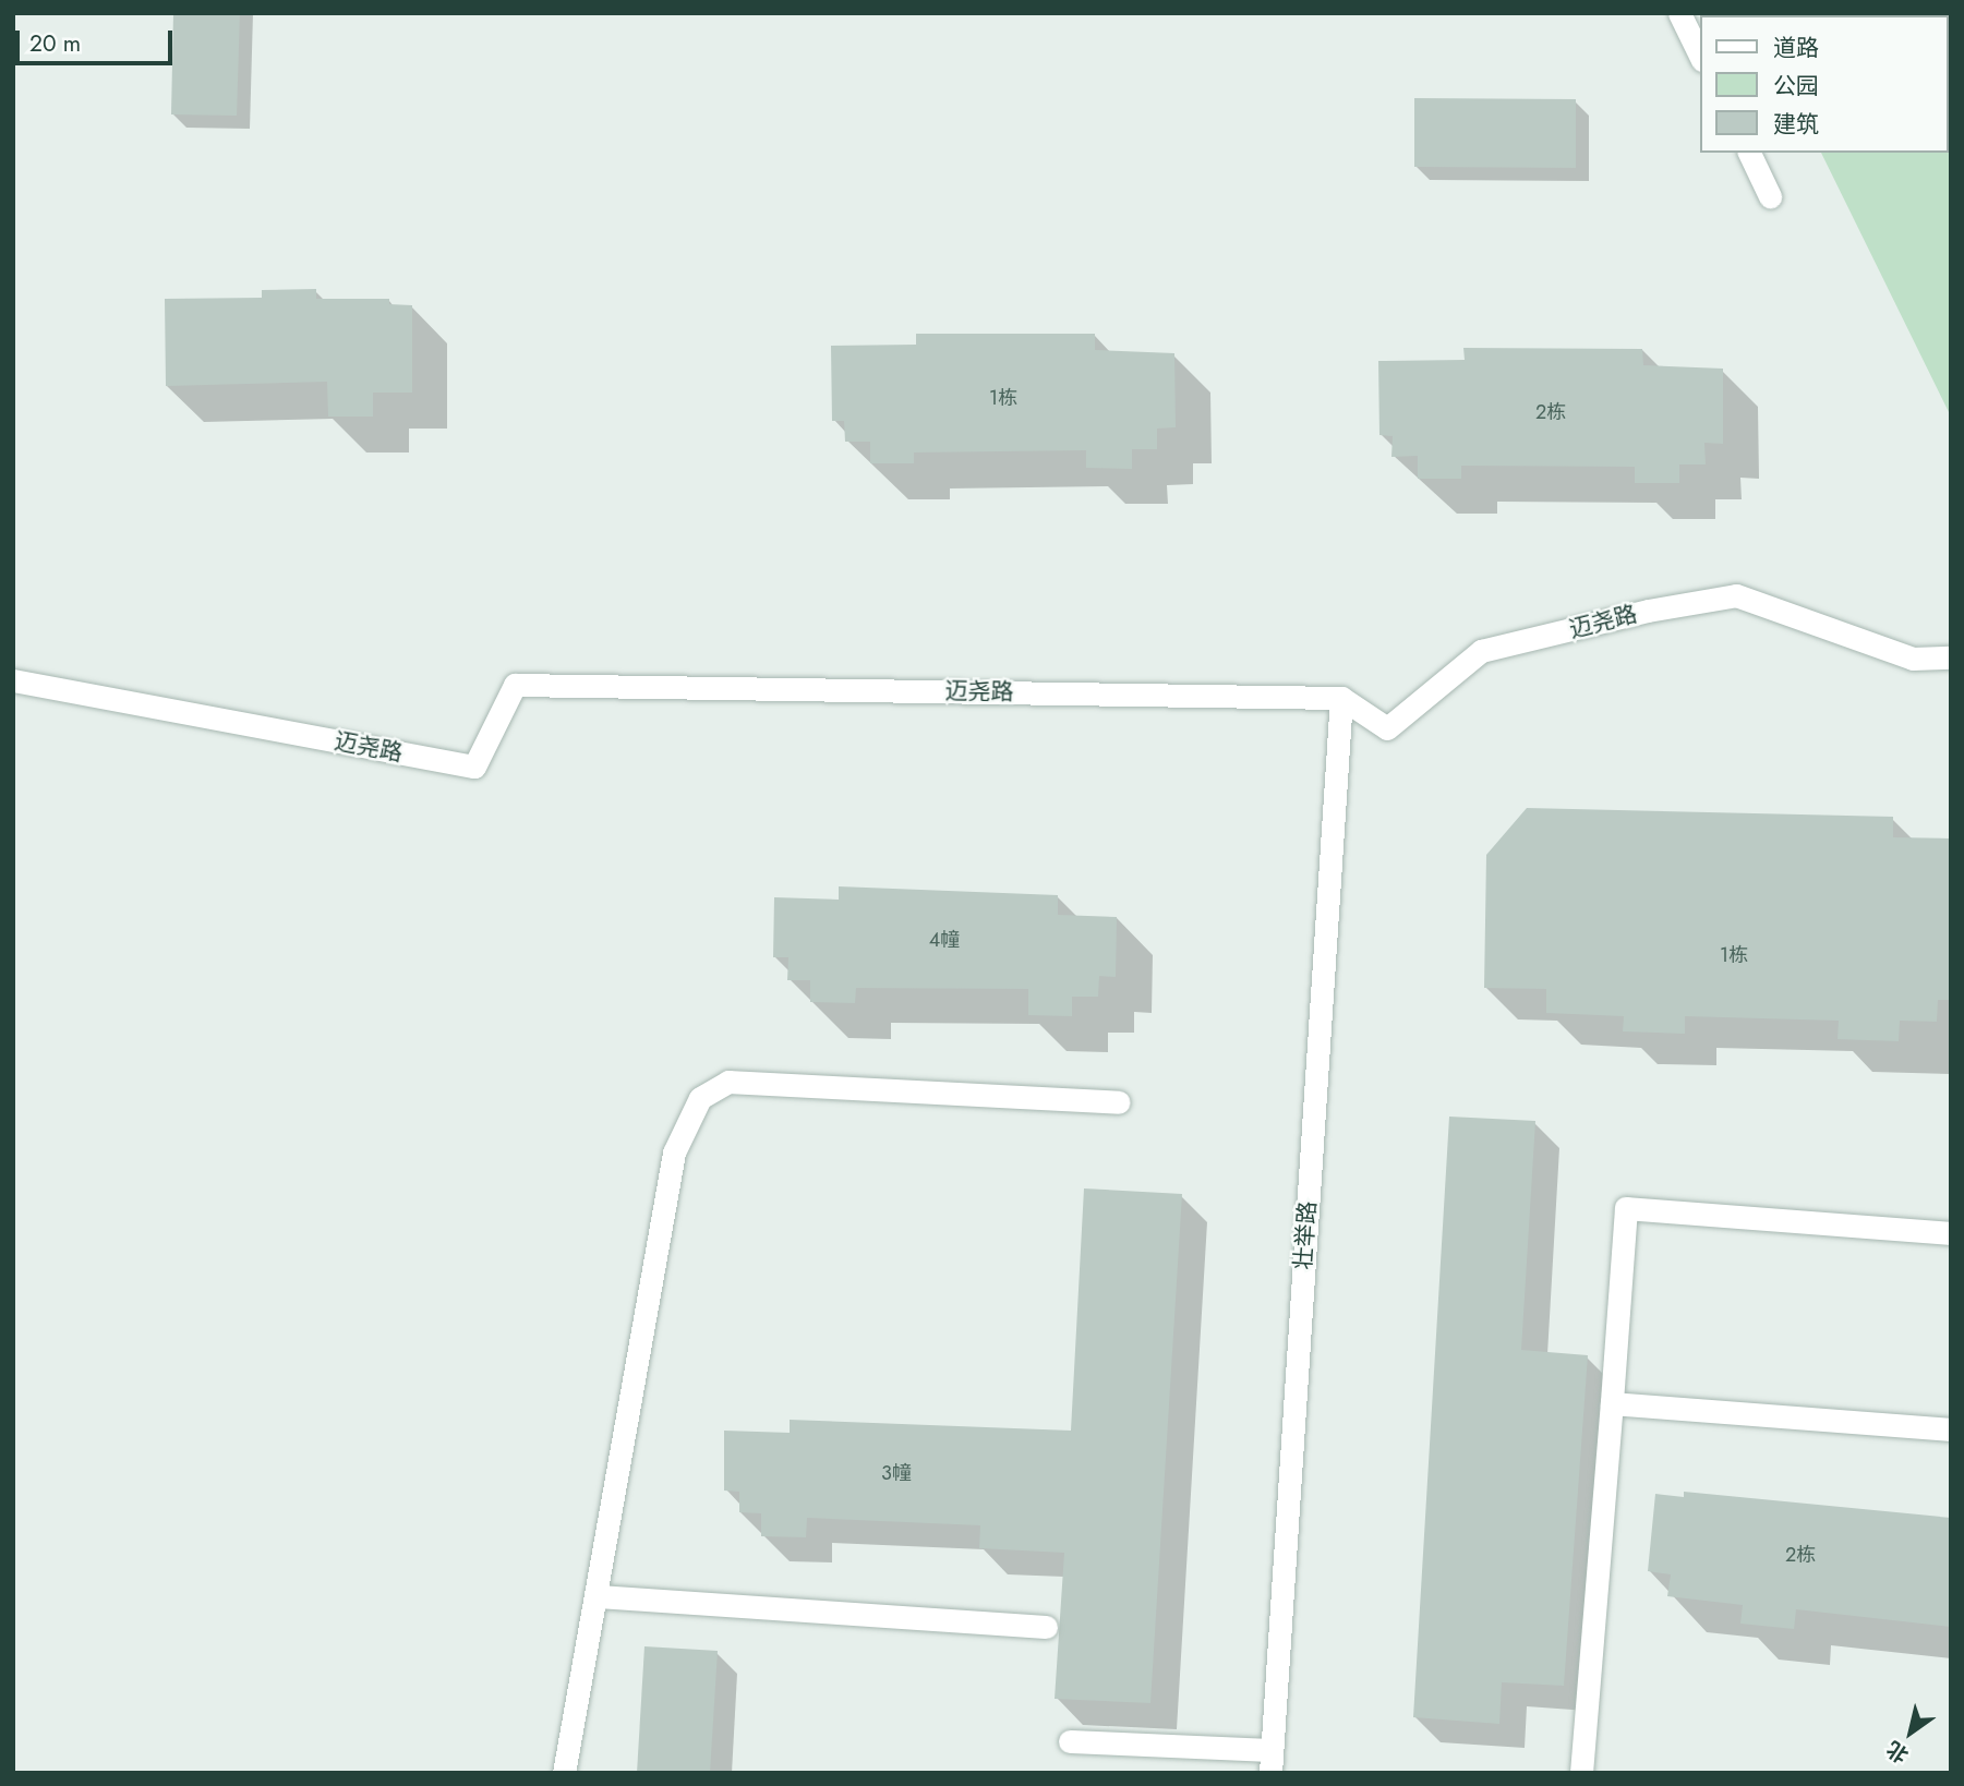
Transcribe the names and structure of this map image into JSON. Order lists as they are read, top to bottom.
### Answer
{
  "streets": {
    "street": ["迈尧路", "壮举路"]
  },
  "crossings": [
    ["迈尧路", "壮举路"]
  ],
  "house_numbers": [
    "1栋",
    "2栋",
    "4幢",
    "1栋",
    "3幢",
    "2栋"
  ],
  "legend": ["道路", "公园", "建筑"],
  "scale_bar": "20 m",
  "north": "bottom left"
}
